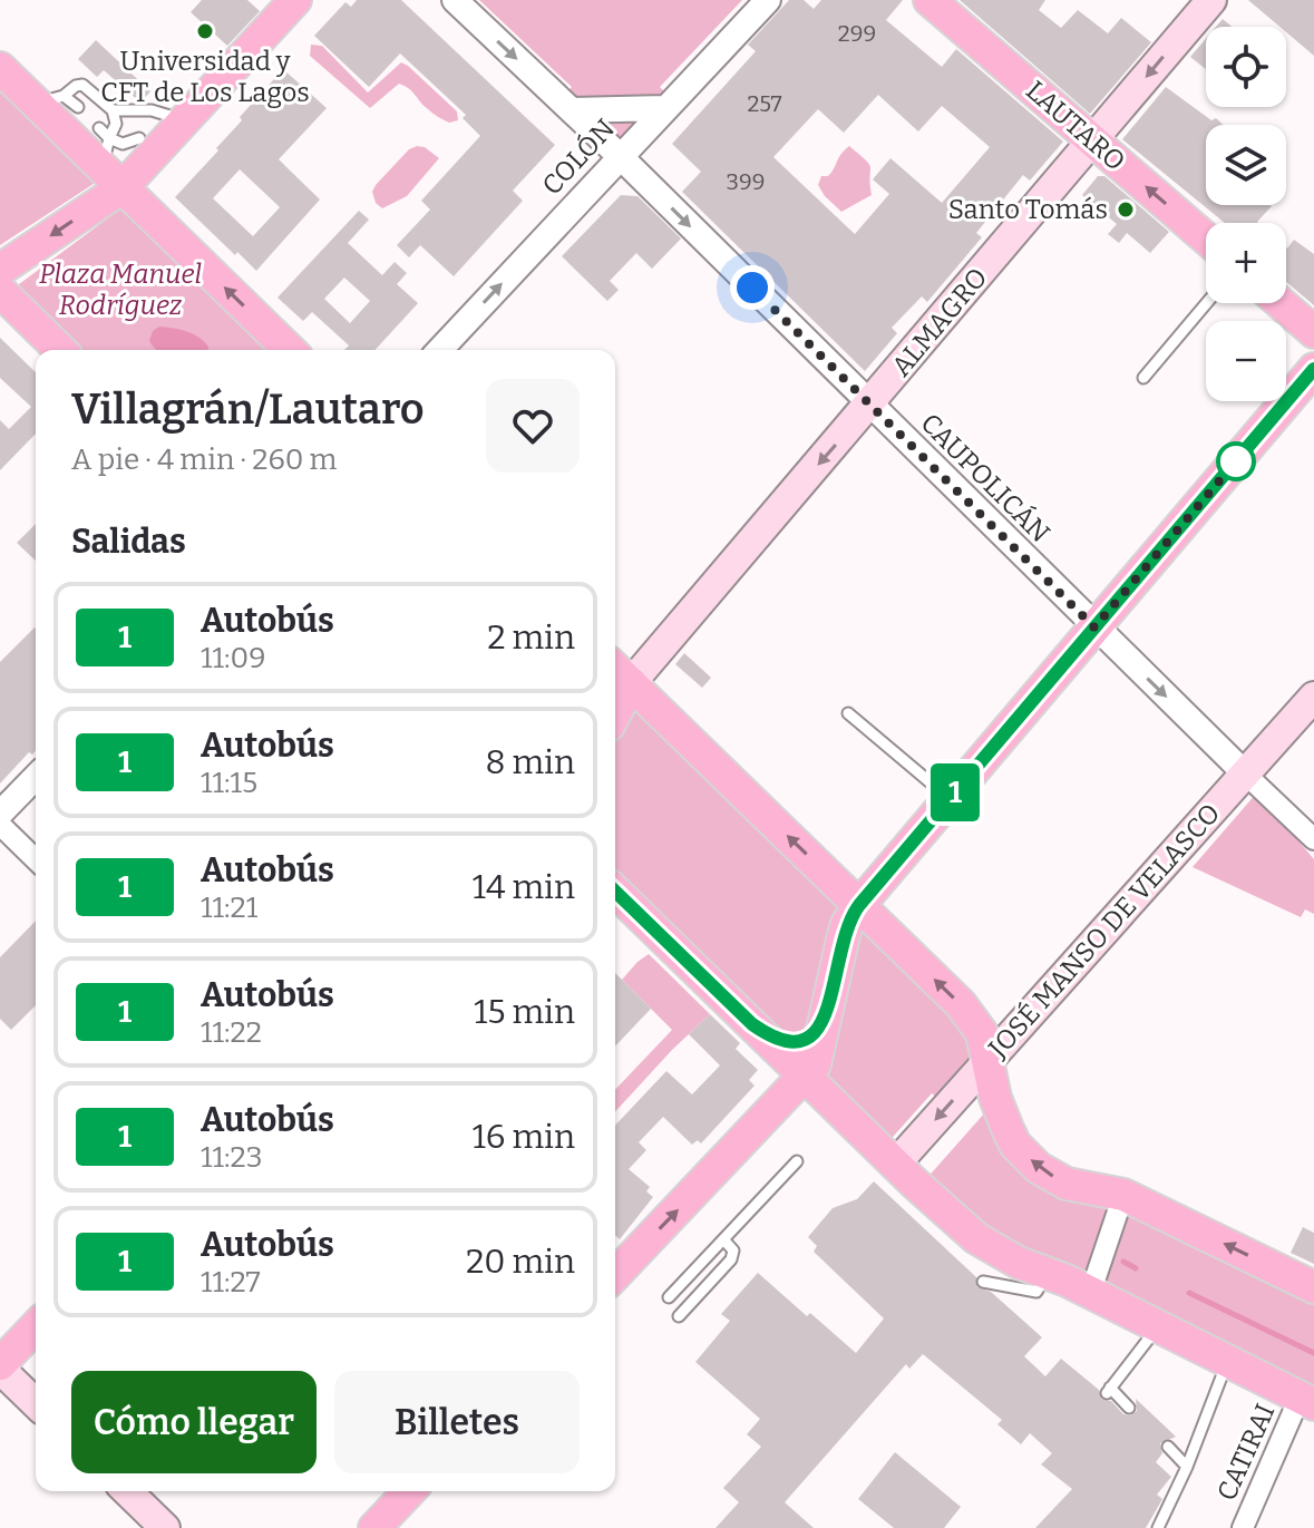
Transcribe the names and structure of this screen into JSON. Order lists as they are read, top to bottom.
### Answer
{
  "streets": {
    "main road": ["LAUTARO", "ALMAGRO", "JOSÉ MANSO DE VELASCO"],
    "street": ["COLÓN", "CAUPOLICÁN", "CATIRAI"]
  },
  "crossings": [
    ["LAUTARO", "ALMAGRO"],
    ["COLÓN", "CAUPOLICÁN"],
    ["ALMAGRO", "CAUPOLICÁN"],
    ["CAUPOLICÁN", "JOSÉ MANSO DE VELASCO"]
  ],
  "one_way": [
    "LAUTARO",
    "COLÓN",
    "ALMAGRO",
    "CAUPOLICÁN"
  ],
  "parks": ["Plaza Manuel Rodríguez"],
  "places": ["Universidad y CFT de Los Lagos", "Santo Tomás"],
  "lines": ["bus line 1"],
  "house_numbers": ["299", "257", "399"],
  "page": {
    "on_map": "1",
    "map_buttons": ["+", "−"],
    "heading": [
      ["Villagrán/Lautaro", "A pie · 4 min · 260 m"],
      "Salidas"
    ],
    "list": [
      {
        "mark": "1",
        "name": "Autobús",
        "note": "11:09",
        "value": "2 min"
      },
      {
        "mark": "1",
        "name": "Autobús",
        "note": "11:15",
        "value": "8 min"
      },
      {
        "mark": "1",
        "name": "Autobús",
        "note": "11:21",
        "value": "14 min"
      },
      {
        "mark": "1",
        "name": "Autobús",
        "note": "11:22",
        "value": "15 min"
      },
      {
        "mark": "1",
        "name": "Autobús",
        "note": "11:23",
        "value": "16 min"
      },
      {
        "mark": "1",
        "name": "Autobús",
        "note": "11:27",
        "value": "20 min"
      }
    ],
    "buttons": ["Cómo llegar", "Billetes"]
  }
}
